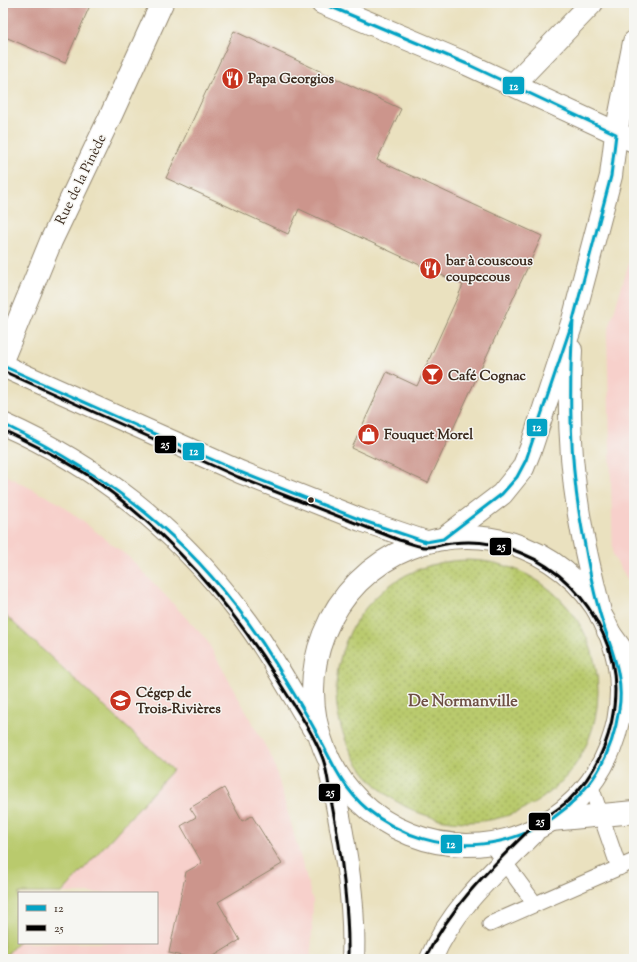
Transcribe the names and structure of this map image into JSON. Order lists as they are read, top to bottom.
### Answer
{
  "streets": {
    "main road": ["Rue de la Pinède"]
  },
  "districts": ["De Normanville"],
  "places": {
    "restaurant": ["Papa Georgios", "bar à couscous coupecous"],
    "bar": ["Café Cognac"],
    "shop": ["Fouquet Morel"],
    "school or university": ["Cégep de Trois-Rivières"]
  },
  "lines": ["transit line 12", "transit line 25"],
  "legend": ["12", "25"]
}
